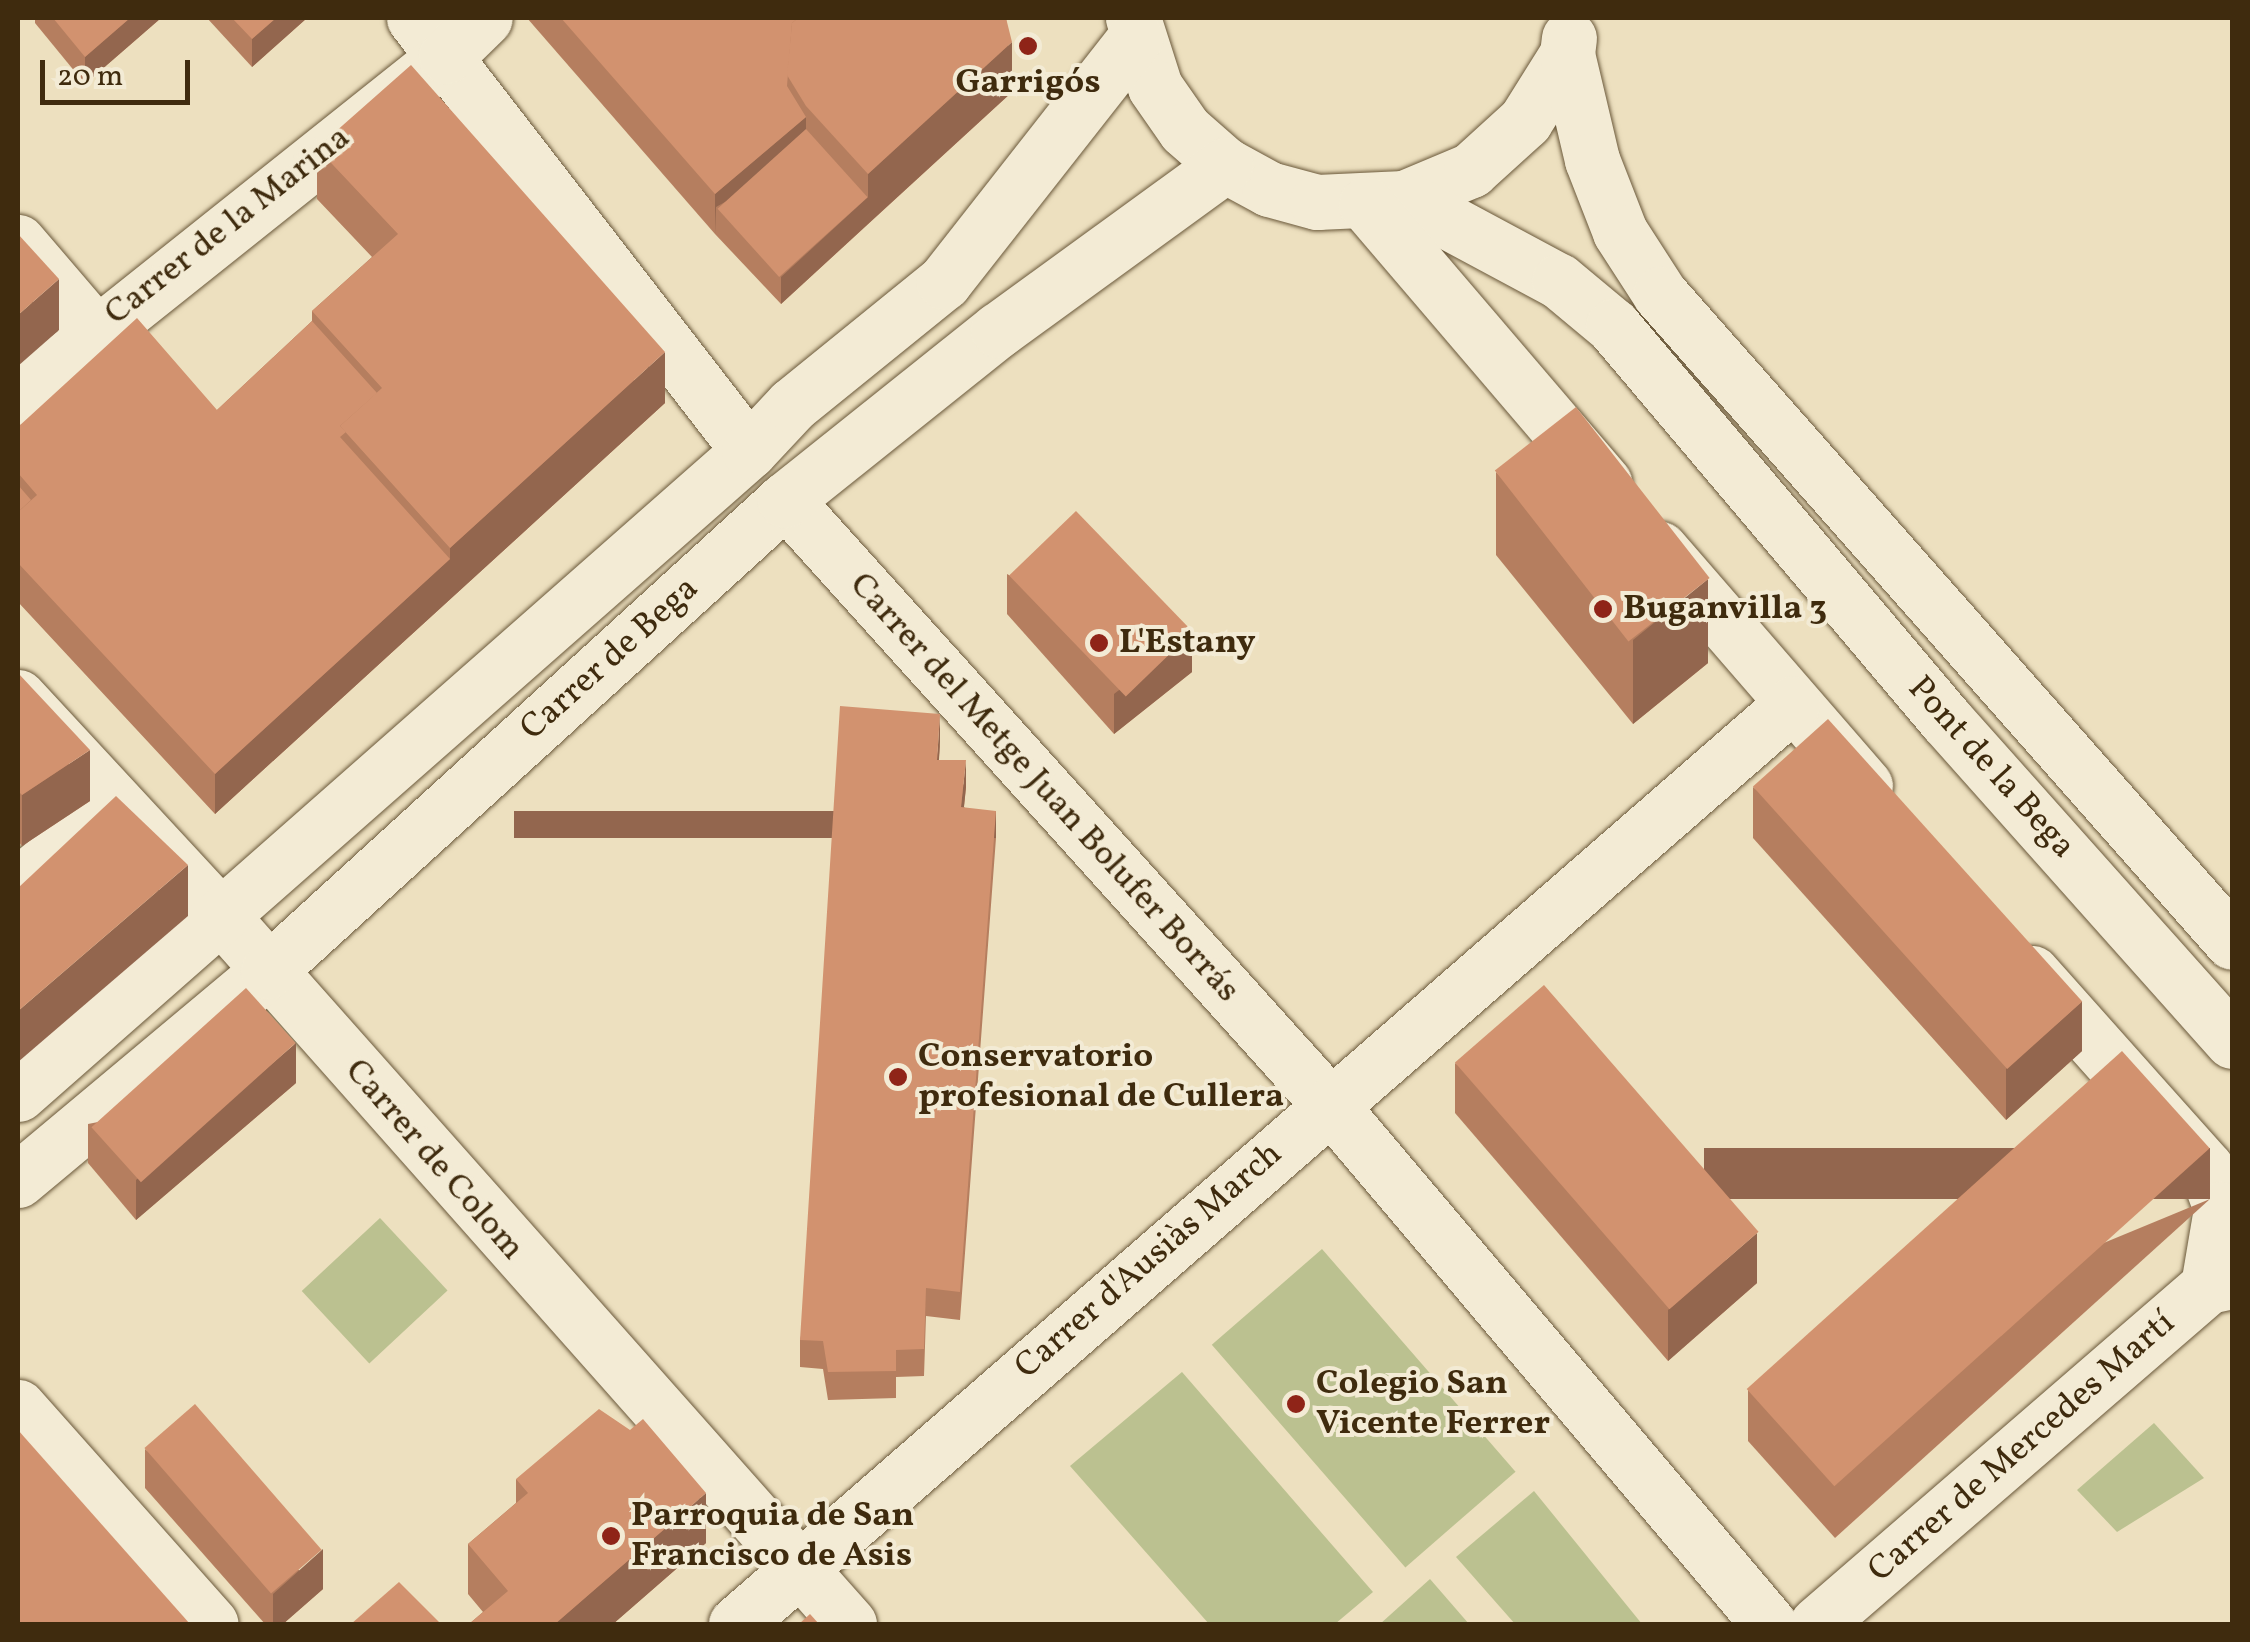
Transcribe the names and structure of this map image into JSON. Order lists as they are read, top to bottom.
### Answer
{
  "streets": {
    "street": [
      "Carrer de la Marina",
      "Carrer de Bega",
      "Pont de la Bega",
      "Carrer del Metge Juan Bolufer Borrás",
      "Carrer de Colom",
      "Carrer d'Ausiàs March",
      "Carrer de Mercedes Martí"
    ]
  },
  "crossings": [
    ["Carrer de Bega", "Carrer del Metge Juan Bolufer Borrás"],
    ["Carrer de Bega", "Carrer de Colom"],
    ["Carrer del Metge Juan Bolufer Borrás", "Carrer d'Ausiàs March"],
    ["Carrer de Colom", "Carrer d'Ausiàs March"]
  ],
  "places": [
    "Garrigós",
    "Buganvilla 3",
    "L'Estany",
    "Conservatorio profesional de Cullera",
    "Colegio San Vicente Ferrer",
    "Parroquia de San Francisco de Asis"
  ],
  "scale_bar": "20 m"
}
